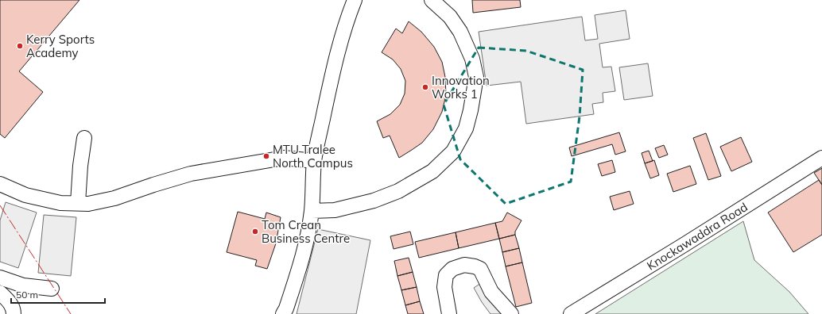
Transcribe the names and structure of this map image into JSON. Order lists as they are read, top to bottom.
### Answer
{
  "streets": {
    "street": ["Knockawaddra Road"]
  },
  "places": [
    "Kerry Sports Academy",
    "Innovation Works 1",
    "MTU Tralee North Campus",
    "Tom Crean Business Centre"
  ],
  "scale_bar": "50 m"
}
